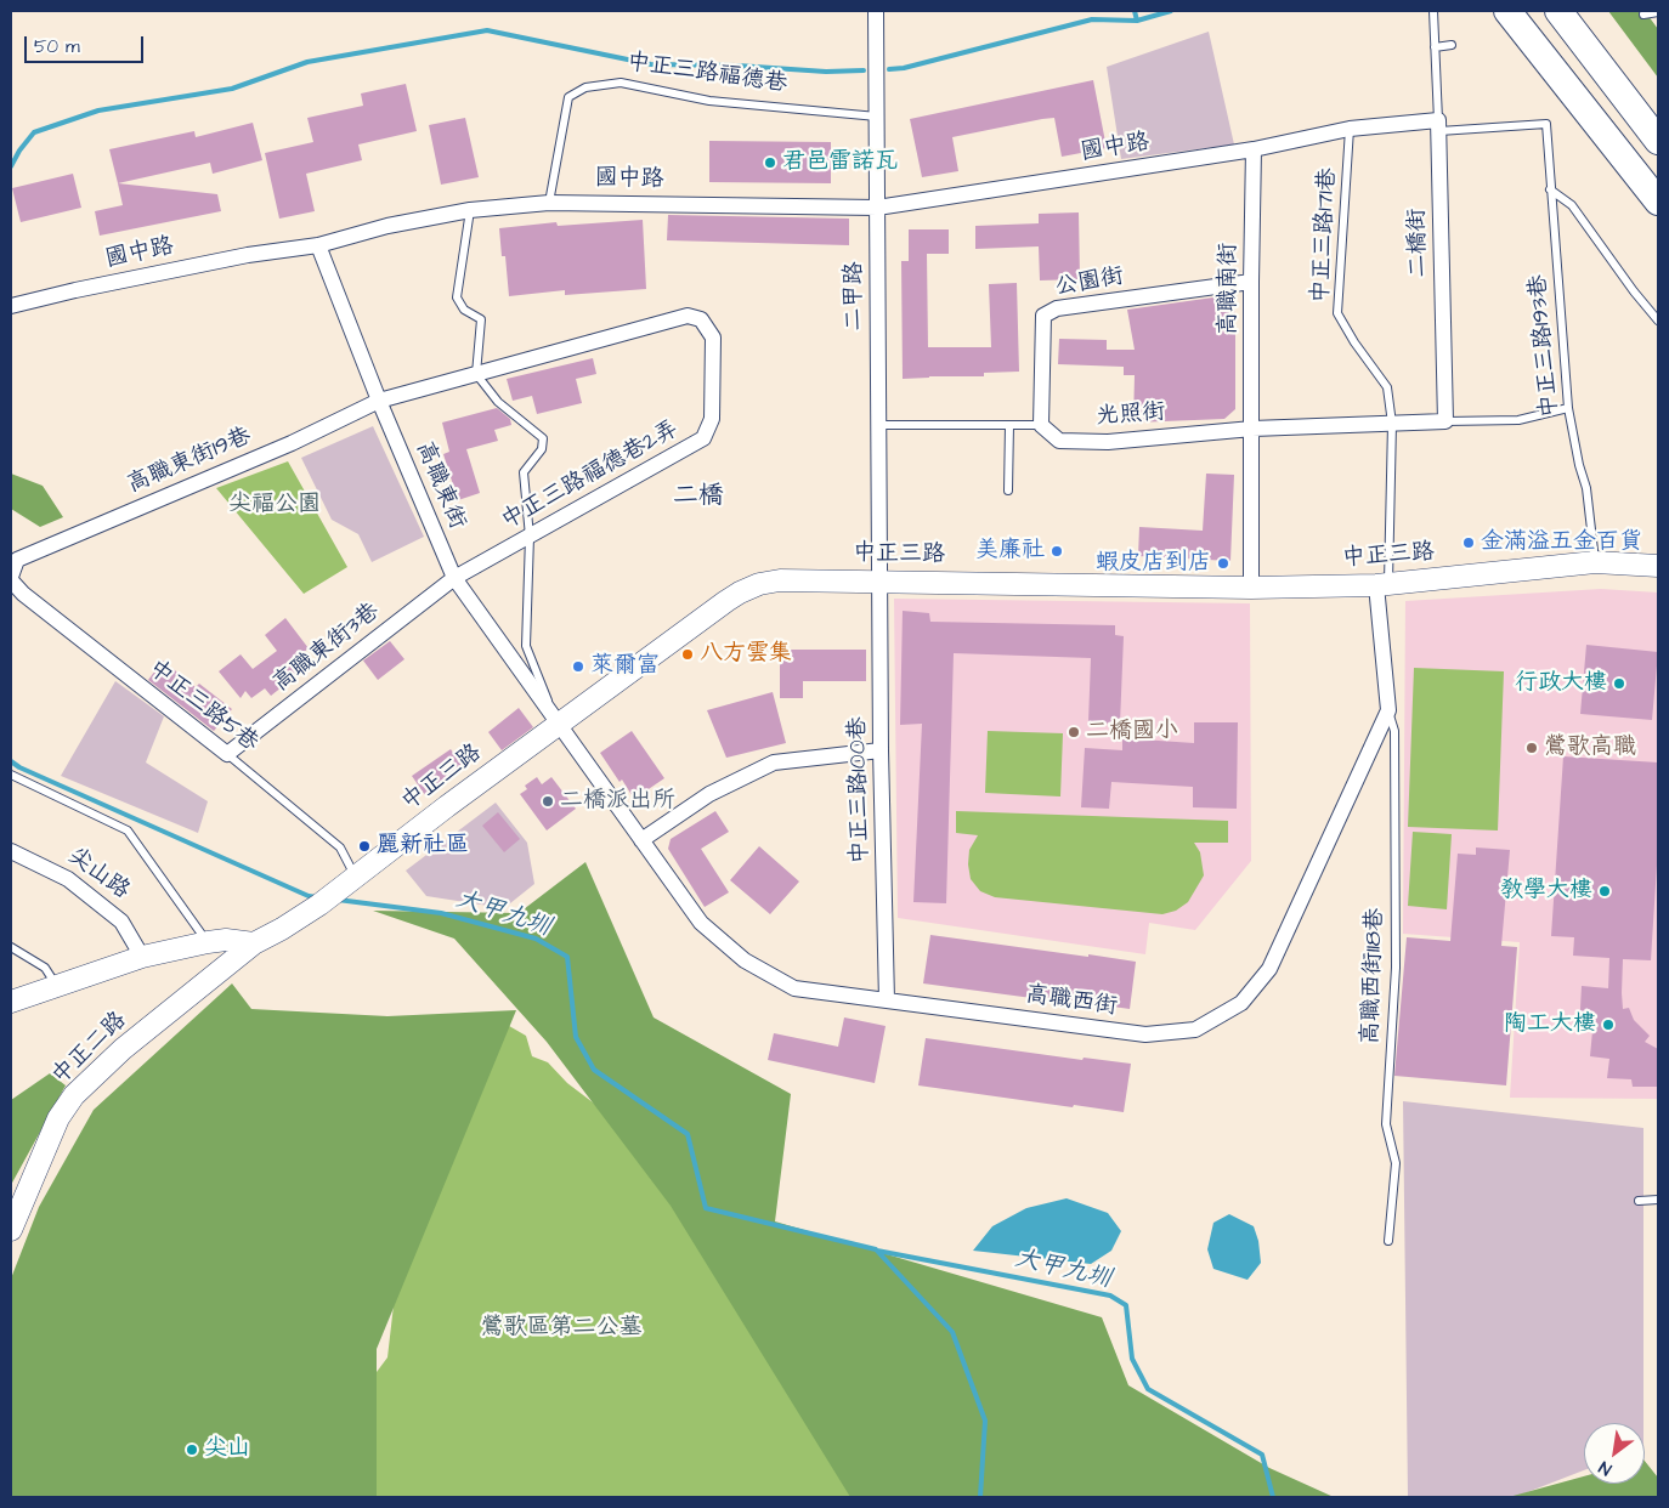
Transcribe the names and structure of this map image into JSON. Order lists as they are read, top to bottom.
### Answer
{
  "streets": {
    "street": [
      "國中路",
      "二橋街",
      "公園街",
      "高職南街",
      "二甲路",
      "光照街",
      "高職東街19巷",
      "中正三路福德巷2弄",
      "高職東街",
      "中正三路",
      "高職東街3巷",
      "中正三路5巷",
      "中正三路100巷",
      "尖山路",
      "高職西街",
      "中正二路"
    ],
    "lane": [
      "中正三路福德巷",
      "中正三路171巷",
      "中正三路193巷",
      "高職西街118巷"
    ]
  },
  "crossings": [
    ["中正三路福德巷", "國中路"],
    ["中正三路福德巷", "二甲路"],
    ["國中路", "高職南街"],
    ["國中路", "二甲路"],
    ["國中路", "高職東街"],
    ["中正三路171巷", "光照街"],
    ["中正三路171巷", "中正三路"],
    ["二橋街", "中正三路193巷"],
    ["公園街", "高職南街"],
    ["公園街", "光照街"],
    ["高職南街", "光照街"],
    ["高職南街", "中正三路"],
    ["二甲路", "中正三路"],
    ["二甲路", "中正三路100巷"],
    ["中正三路193巷", "中正三路"],
    ["高職東街19巷", "高職東街"],
    ["高職東街19巷", "中正三路5巷"],
    ["中正三路福德巷2弄", "高職東街"],
    ["中正三路福德巷2弄", "高職東街3巷"],
    ["高職東街", "中正三路"],
    ["高職東街", "高職東街3巷"],
    ["高職東街", "高職西街"],
    ["中正三路", "中正三路5巷"],
    ["中正三路", "中正三路100巷"],
    ["中正三路", "高職西街"],
    ["中正三路", "中正二路"],
    ["高職東街3巷", "中正三路5巷"],
    ["中正三路100巷", "高職西街"],
    ["高職西街118巷", "高職西街"]
  ],
  "districts": ["二橋"],
  "water": ["大甲九圳"],
  "parks": ["尖福公園", "鶯歌區第二公墓"],
  "places": [
    "君邑雷諾瓦",
    "金滿溢五金百貨",
    "美廉社",
    "蝦皮店到店",
    "八方雲集",
    "萊爾富",
    "行政大樓",
    "二橋國小",
    "鶯歌高職",
    "二橋派出所",
    "麗新社區",
    "教學大樓",
    "陶工大樓",
    "尖山"
  ],
  "scale_bar": "50 m",
  "north": "bottom left"
}
